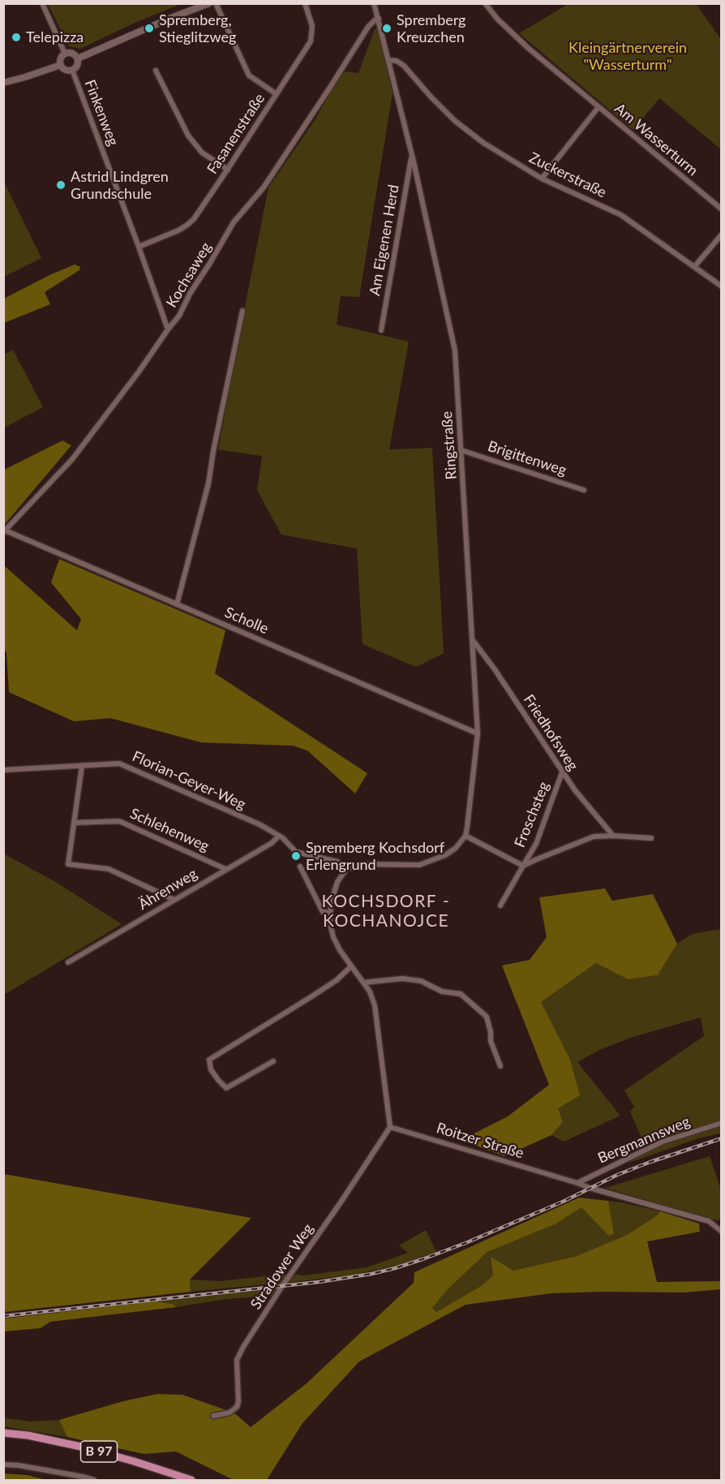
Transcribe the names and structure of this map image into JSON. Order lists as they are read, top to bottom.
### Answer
{
  "streets": {
    "main road": ["B 97"],
    "street": [
      "Finkenweg",
      "Fasanenstraße",
      "Am Wasserturm",
      "Zuckerstraße",
      "Am Eigenen Herd",
      "Kochsaweg",
      "Ringstraße",
      "Brigittenweg",
      "Scholle",
      "Friedhofsweg",
      "Florian-Geyer-Weg",
      "Froschsteg",
      "Schlehenweg",
      "Ährenweg",
      "Bergmannsweg",
      "Roitzer Straße",
      "Stradower Weg"
    ]
  },
  "crossings": [
    ["Finkenweg", "Fasanenstraße"],
    ["Finkenweg", "Kochsaweg"],
    ["Am Wasserturm", "Zuckerstraße"],
    ["Zuckerstraße", "Ringstraße"],
    ["Am Eigenen Herd", "Ringstraße"],
    ["Kochsaweg", "Ringstraße"],
    ["Kochsaweg", "Scholle"],
    ["Ringstraße", "Brigittenweg"],
    ["Ringstraße", "Scholle"],
    ["Ringstraße", "Friedhofsweg"],
    ["Friedhofsweg", "Froschsteg"],
    ["Florian-Geyer-Weg", "Ährenweg"],
    ["Schlehenweg", "Ährenweg"],
    ["Bergmannsweg", "Roitzer Straße"],
    ["Roitzer Straße", "Stradower Weg"]
  ],
  "districts": ["KOCHSDORF - KOCHANOJCE"],
  "parks": ["Kleingärtnerverein \"Wasserturm\""],
  "places": [
    "Spremberg, Stieglitzweg",
    "Spremberg Kreuzchen",
    "Telepizza",
    "Astrid Lindgren Grundschule",
    "Spremberg Kochsdorf Erlengrund"
  ]
}
